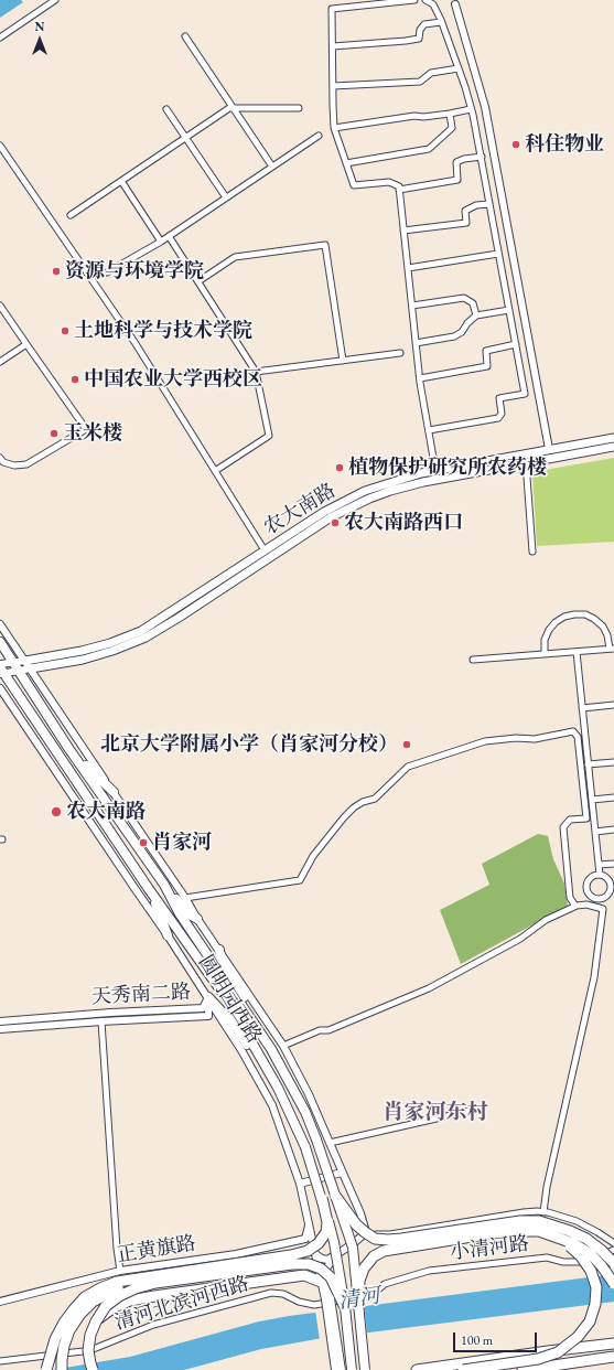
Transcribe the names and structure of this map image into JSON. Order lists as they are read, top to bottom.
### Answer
{
  "streets": {
    "main road": ["农大南路", "圆明园西路"],
    "street": [
      "天秀南二路",
      "小清河路",
      "正黄旗路",
      "清河北滨河西路"
    ]
  },
  "crossings": [
    ["农大南路", "圆明园西路"],
    ["天秀南二路", "圆明园西路"],
    ["圆明园西路", "正黄旗路"],
    ["小清河路", "清河北滨河西路"]
  ],
  "districts": ["肖家河东村"],
  "water": ["清河"],
  "places": [
    "科住物业",
    "资源与环境学院",
    "土地科学与技术学院",
    "中国农业大学西校区",
    "玉米楼",
    "植物保护研究所农药楼",
    "农大南路西口",
    "北京大学附属小学（肖家河分校）",
    "农大南路",
    "肖家河"
  ],
  "scale_bar": "100 m",
  "north": "top"
}
